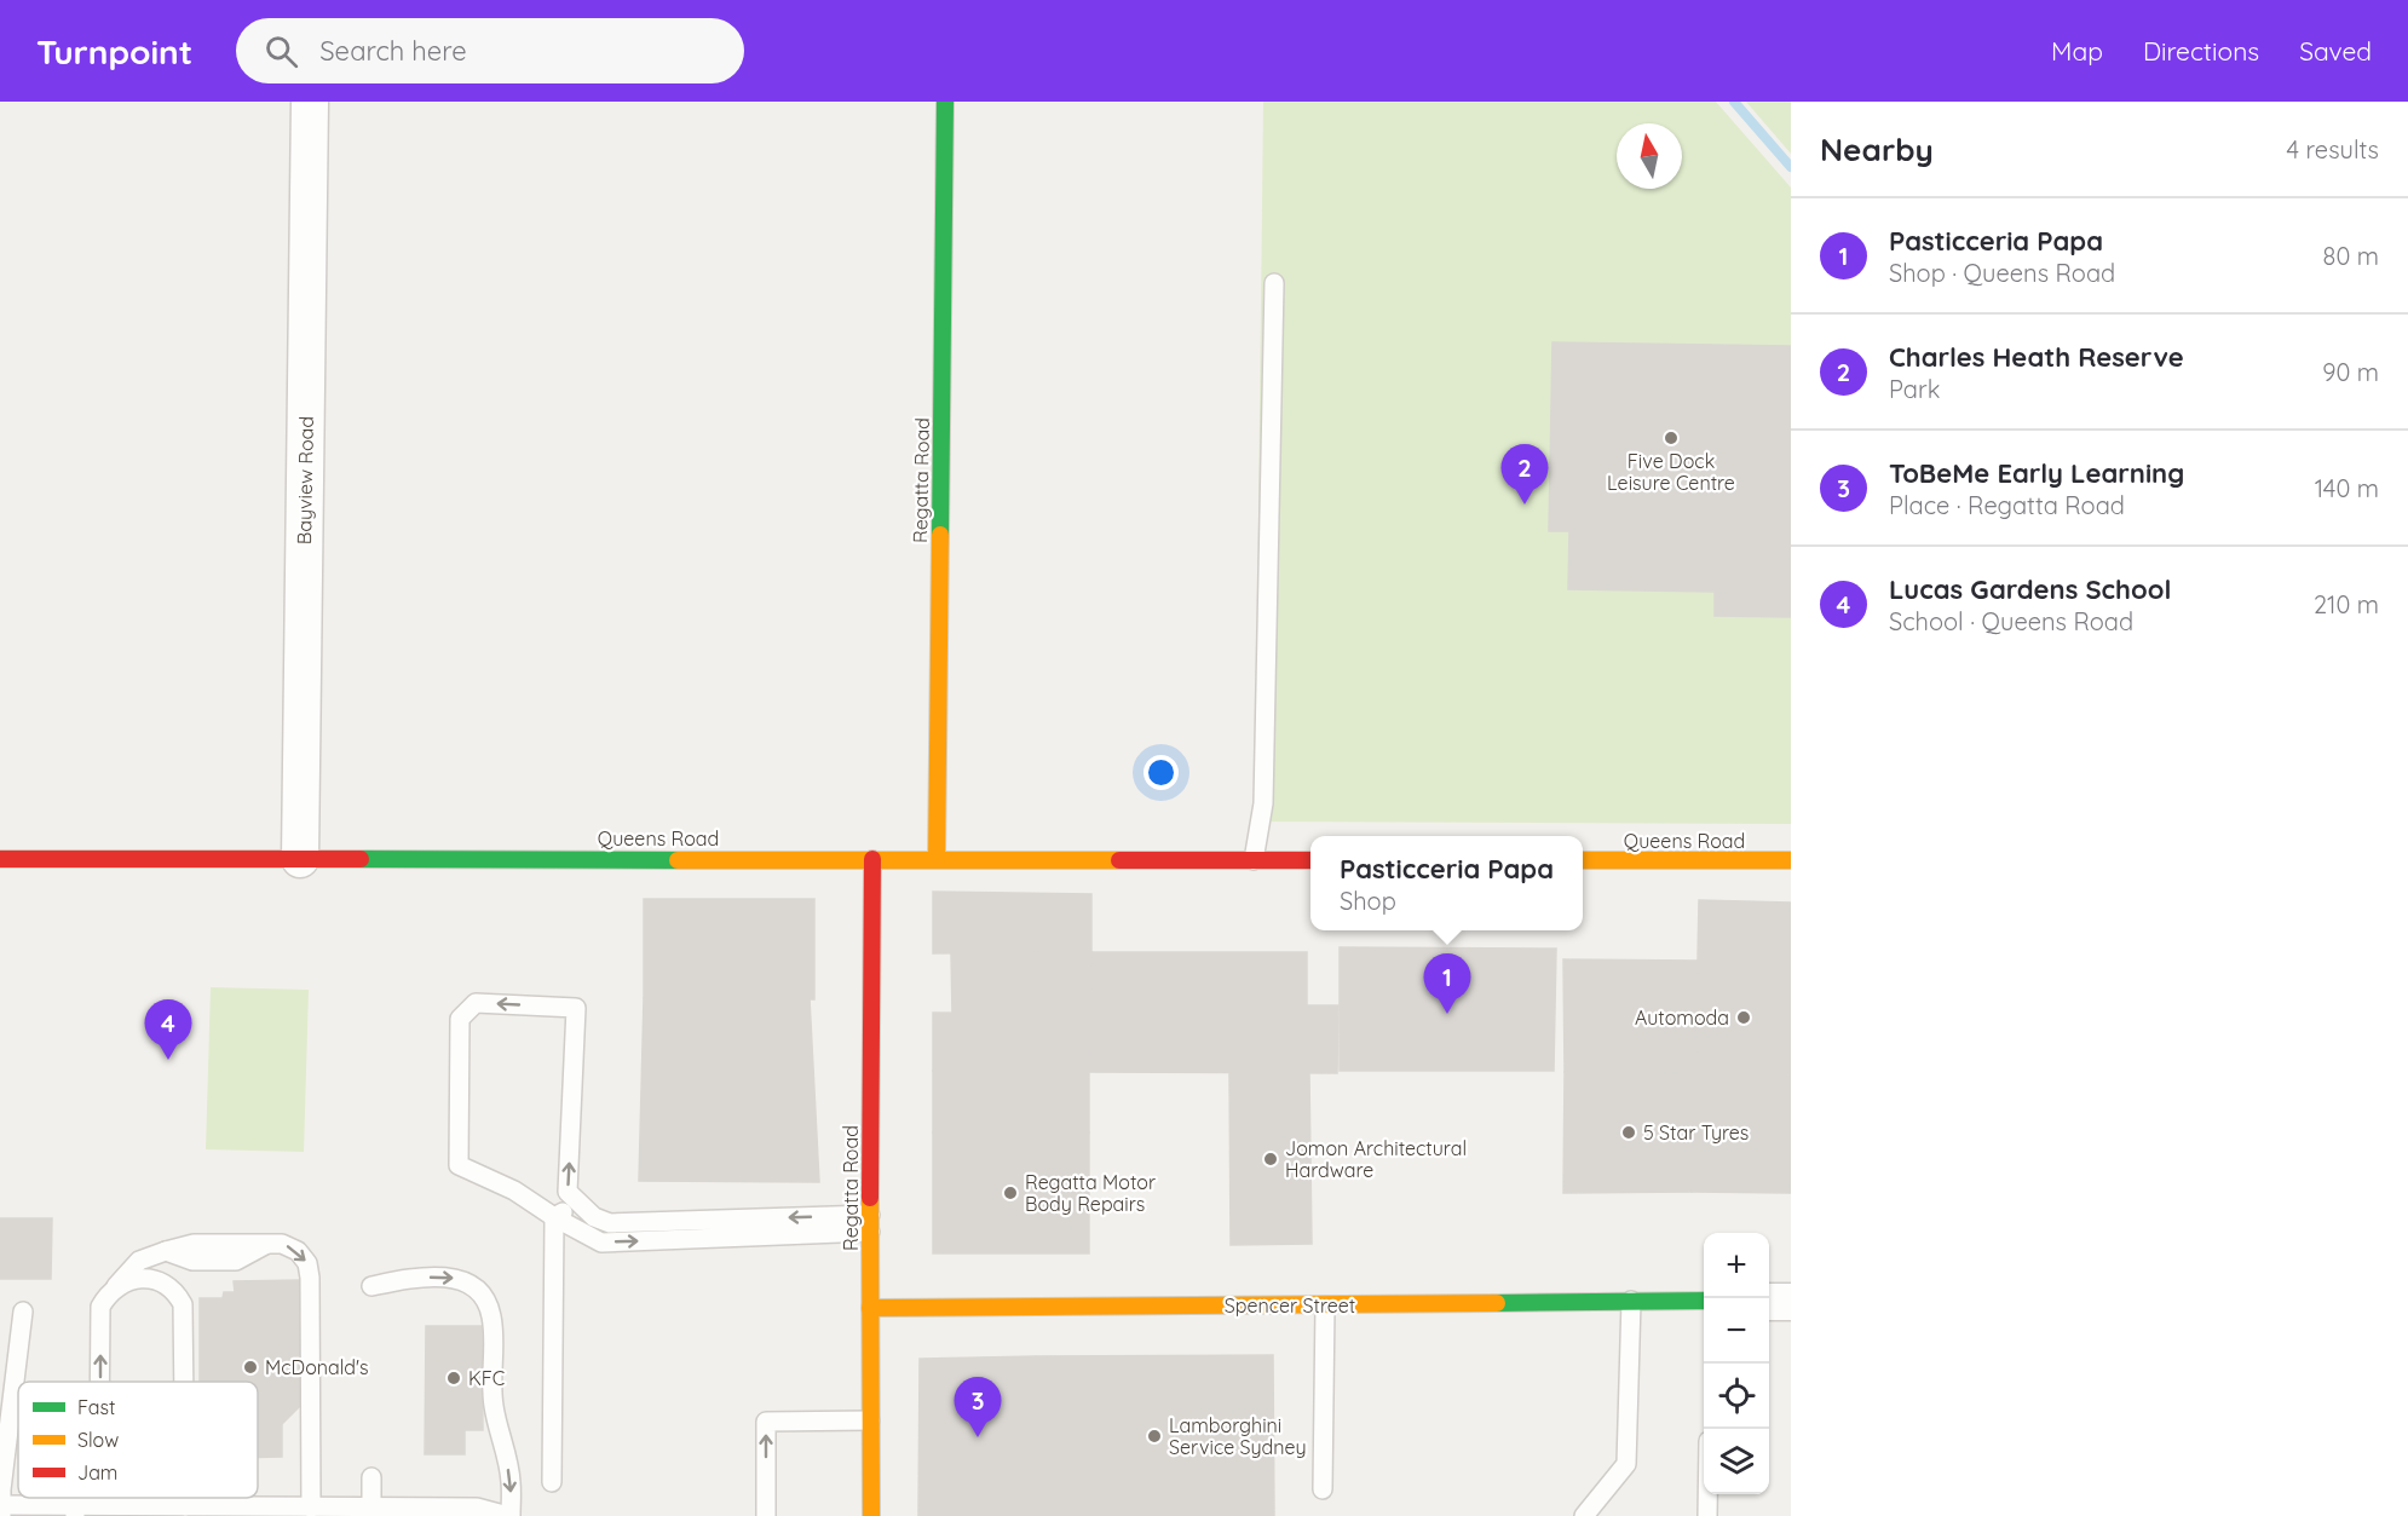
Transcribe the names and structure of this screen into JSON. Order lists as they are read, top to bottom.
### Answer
{
  "streets": {
    "street": [
      "Bayview Road",
      "Regatta Road",
      "Queens Road",
      "Spencer Street"
    ]
  },
  "crossings": [
    ["Bayview Road", "Queens Road"],
    ["Regatta Road", "Queens Road"],
    ["Regatta Road", "Spencer Street"]
  ],
  "places": [
    "Five Dock Leisure Centre",
    "Automoda",
    "5 Star Tyres",
    "Jomon Architectural Hardware",
    "Regatta Motor Body Repairs",
    "McDonald's",
    "KFC",
    "Lamborghini Service Sydney"
  ],
  "legend": ["Fast", "Slow", "Jam"],
  "north": "top",
  "page": {
    "header": "Turnpoint",
    "search": "Search here",
    "nav": ["Map", "Directions", "Saved"],
    "heading": ["Nearby", "4 results"],
    "list": [
      {
        "mark": "1",
        "name": "Pasticceria Papa",
        "note": "Shop · Queens Road",
        "value": "80 m"
      },
      {
        "mark": "2",
        "name": "Charles Heath Reserve",
        "note": "Park",
        "value": "90 m"
      },
      {
        "mark": "3",
        "name": "ToBeMe Early Learning",
        "note": "Place · Regatta Road",
        "value": "140 m"
      },
      {
        "mark": "4",
        "name": "Lucas Gardens School",
        "note": "School · Queens Road",
        "value": "210 m"
      }
    ],
    "pins": [
      "2",
      "1",
      "4",
      "3"
    ],
    "popup": ["Pasticceria Papa", "Shop"],
    "map_buttons": ["+", "−"]
  }
}
